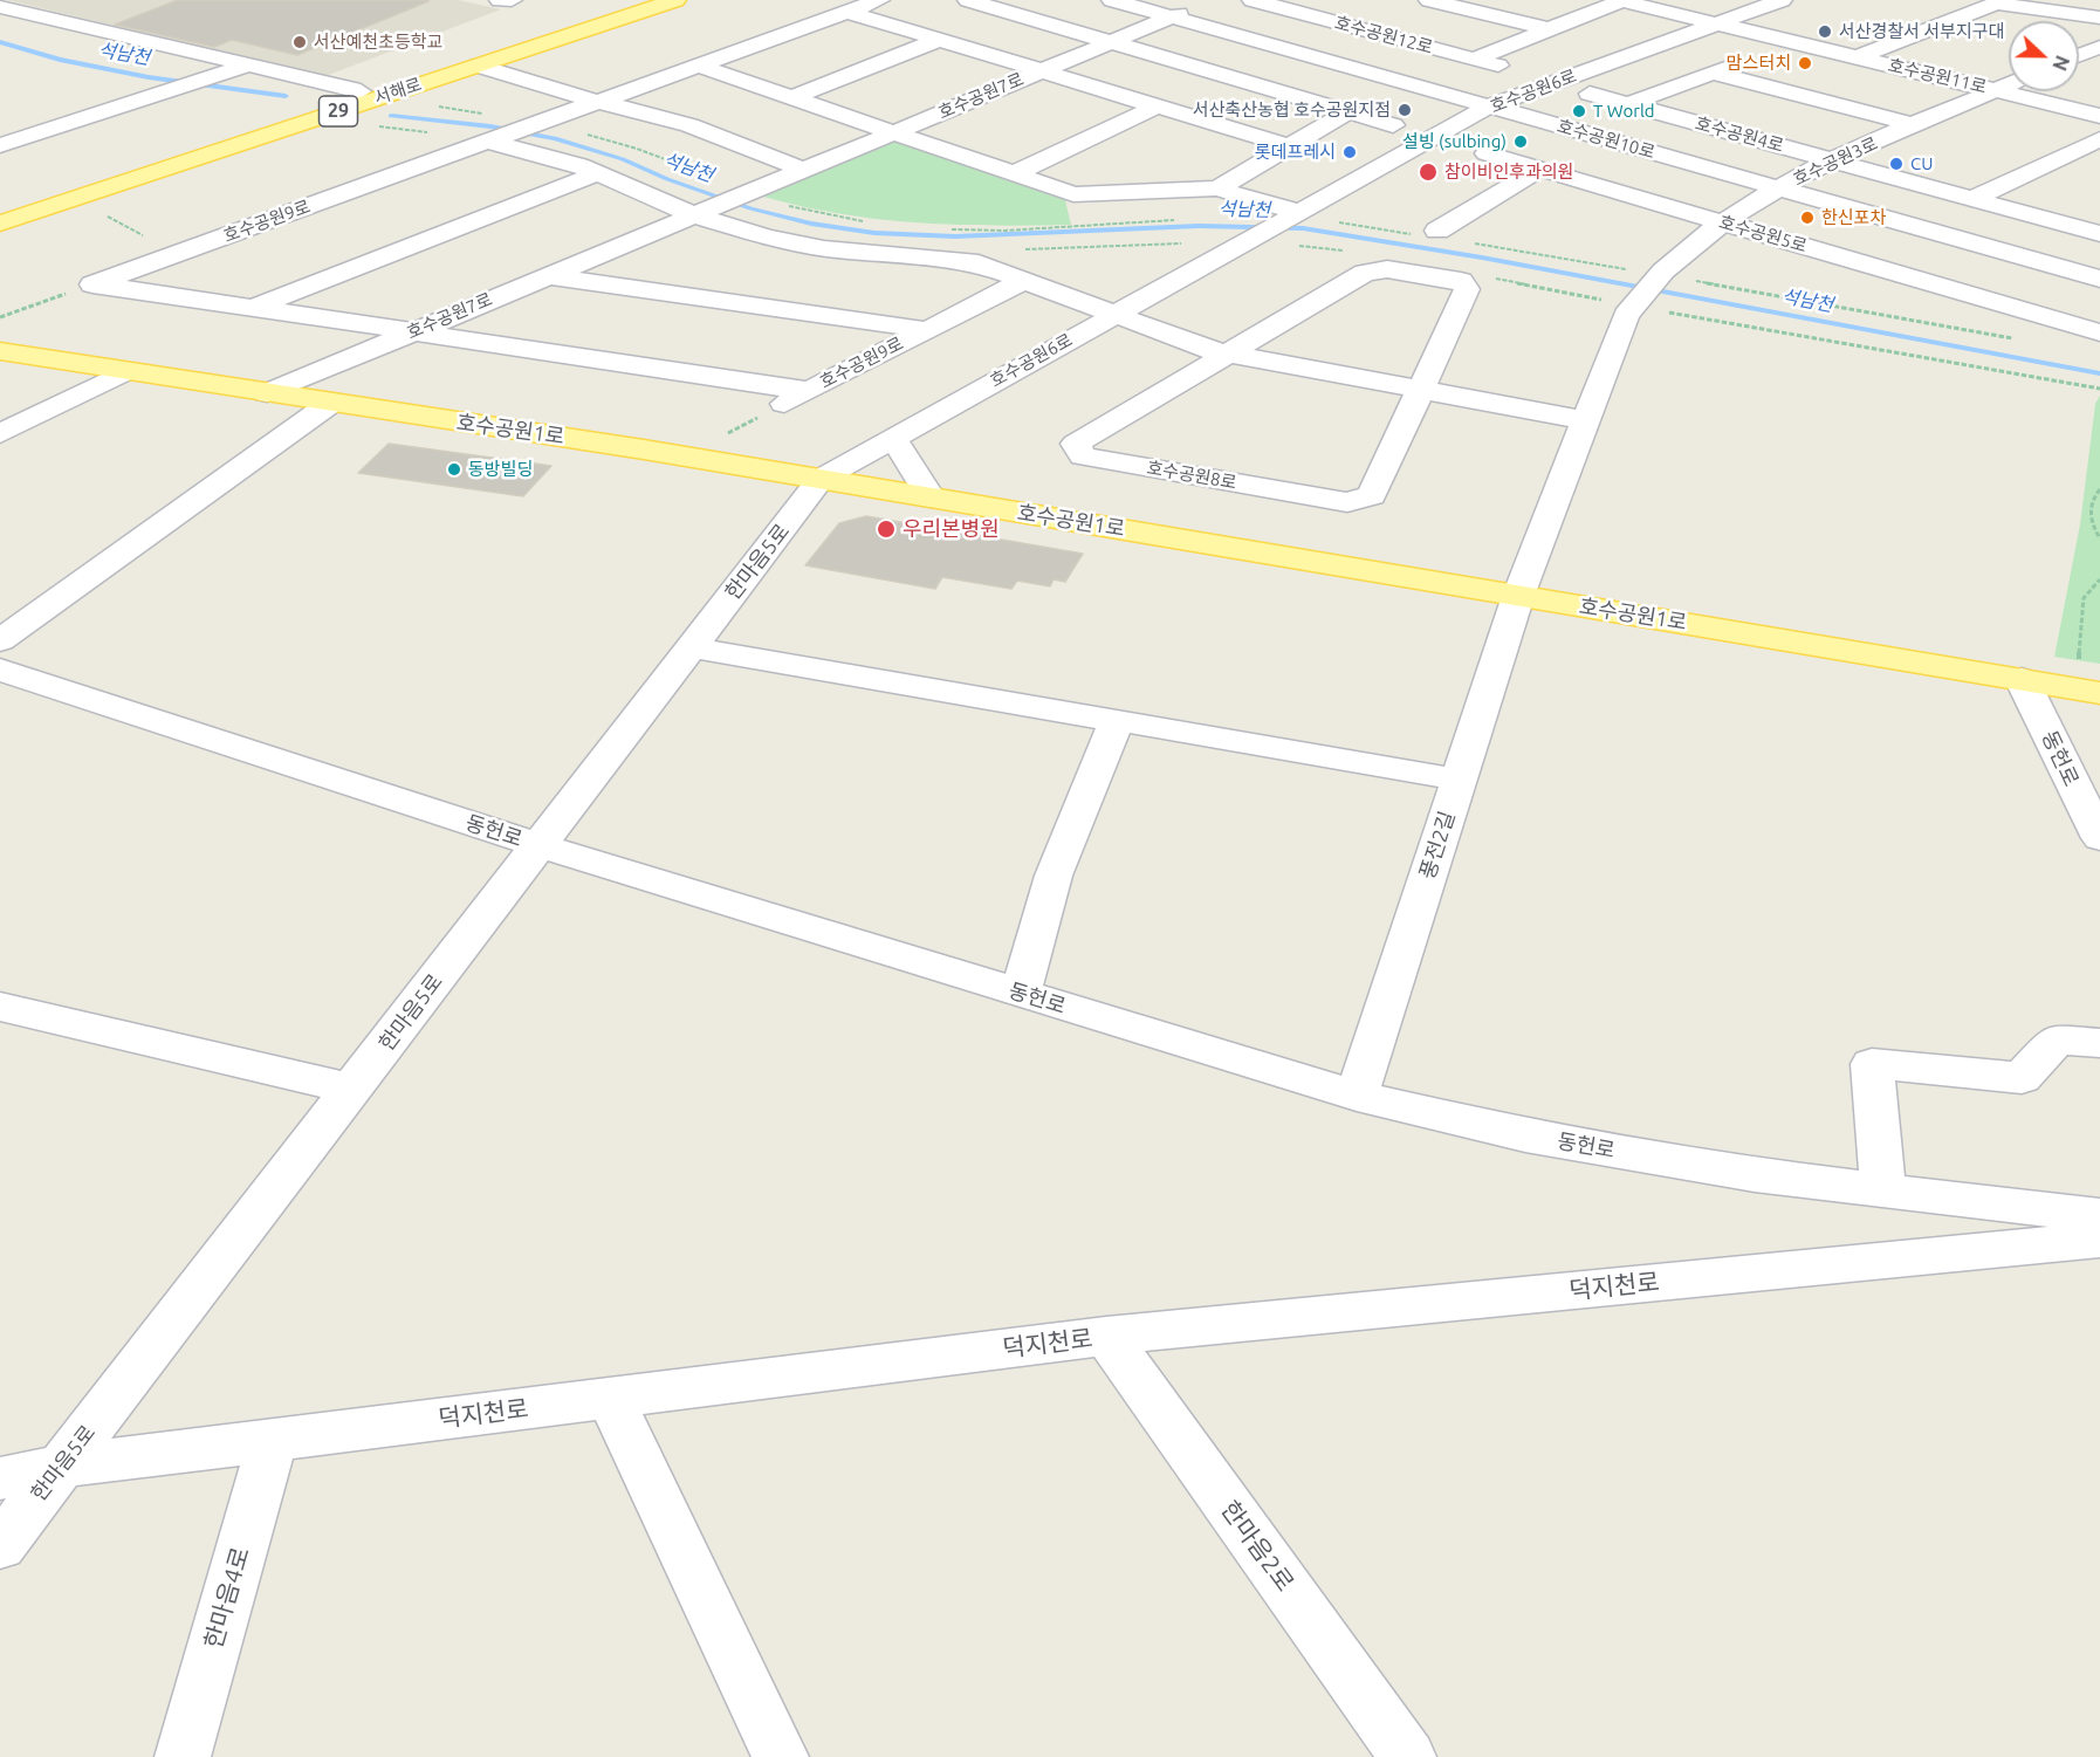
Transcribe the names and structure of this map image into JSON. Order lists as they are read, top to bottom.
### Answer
{
  "streets": {
    "main road": ["서해로", "29", "호수공원1로"],
    "street": [
      "호수공원12로",
      "호수공원11로",
      "호수공원6로",
      "호수공원7로",
      "호수공원4로",
      "호수공원10로",
      "호수공원3로",
      "호수공원9로",
      "호수공원5로",
      "호수공원8로",
      "한마음5로",
      "동헌로",
      "풍전2길",
      "덕지천로",
      "한마음2로",
      "한마음4로"
    ]
  },
  "crossings": [
    ["호수공원11로", "호수공원6로"],
    ["호수공원11로", "호수공원3로"],
    ["호수공원6로", "호수공원10로"],
    ["호수공원6로", "호수공원1로"],
    ["호수공원6로", "한마음5로"],
    ["호수공원7로", "호수공원10로"],
    ["호수공원7로", "호수공원9로"],
    ["호수공원7로", "호수공원1로"],
    ["호수공원4로", "호수공원3로"],
    ["호수공원10로", "호수공원3로"],
    ["호수공원3로", "호수공원5로"],
    ["호수공원1로", "한마음5로"],
    ["호수공원1로", "동헌로"],
    ["호수공원1로", "풍전2길"],
    ["한마음5로", "동헌로"],
    ["한마음5로", "덕지천로"],
    ["동헌로", "풍전2길"],
    ["덕지천로", "한마음2로"],
    ["덕지천로", "한마음4로"]
  ],
  "water": ["석남천"],
  "places": [
    "서산경찰서 서부지구대",
    "서산예천초등학교",
    "맘스터치",
    "서산축산농협 호수공원지점",
    "T World",
    "설빙 (sulbing)",
    "롯데프레시",
    "CU",
    "참이비인후과의원",
    "한신포차",
    "동방빌딩",
    "우리본병원"
  ],
  "north": "right"
}
